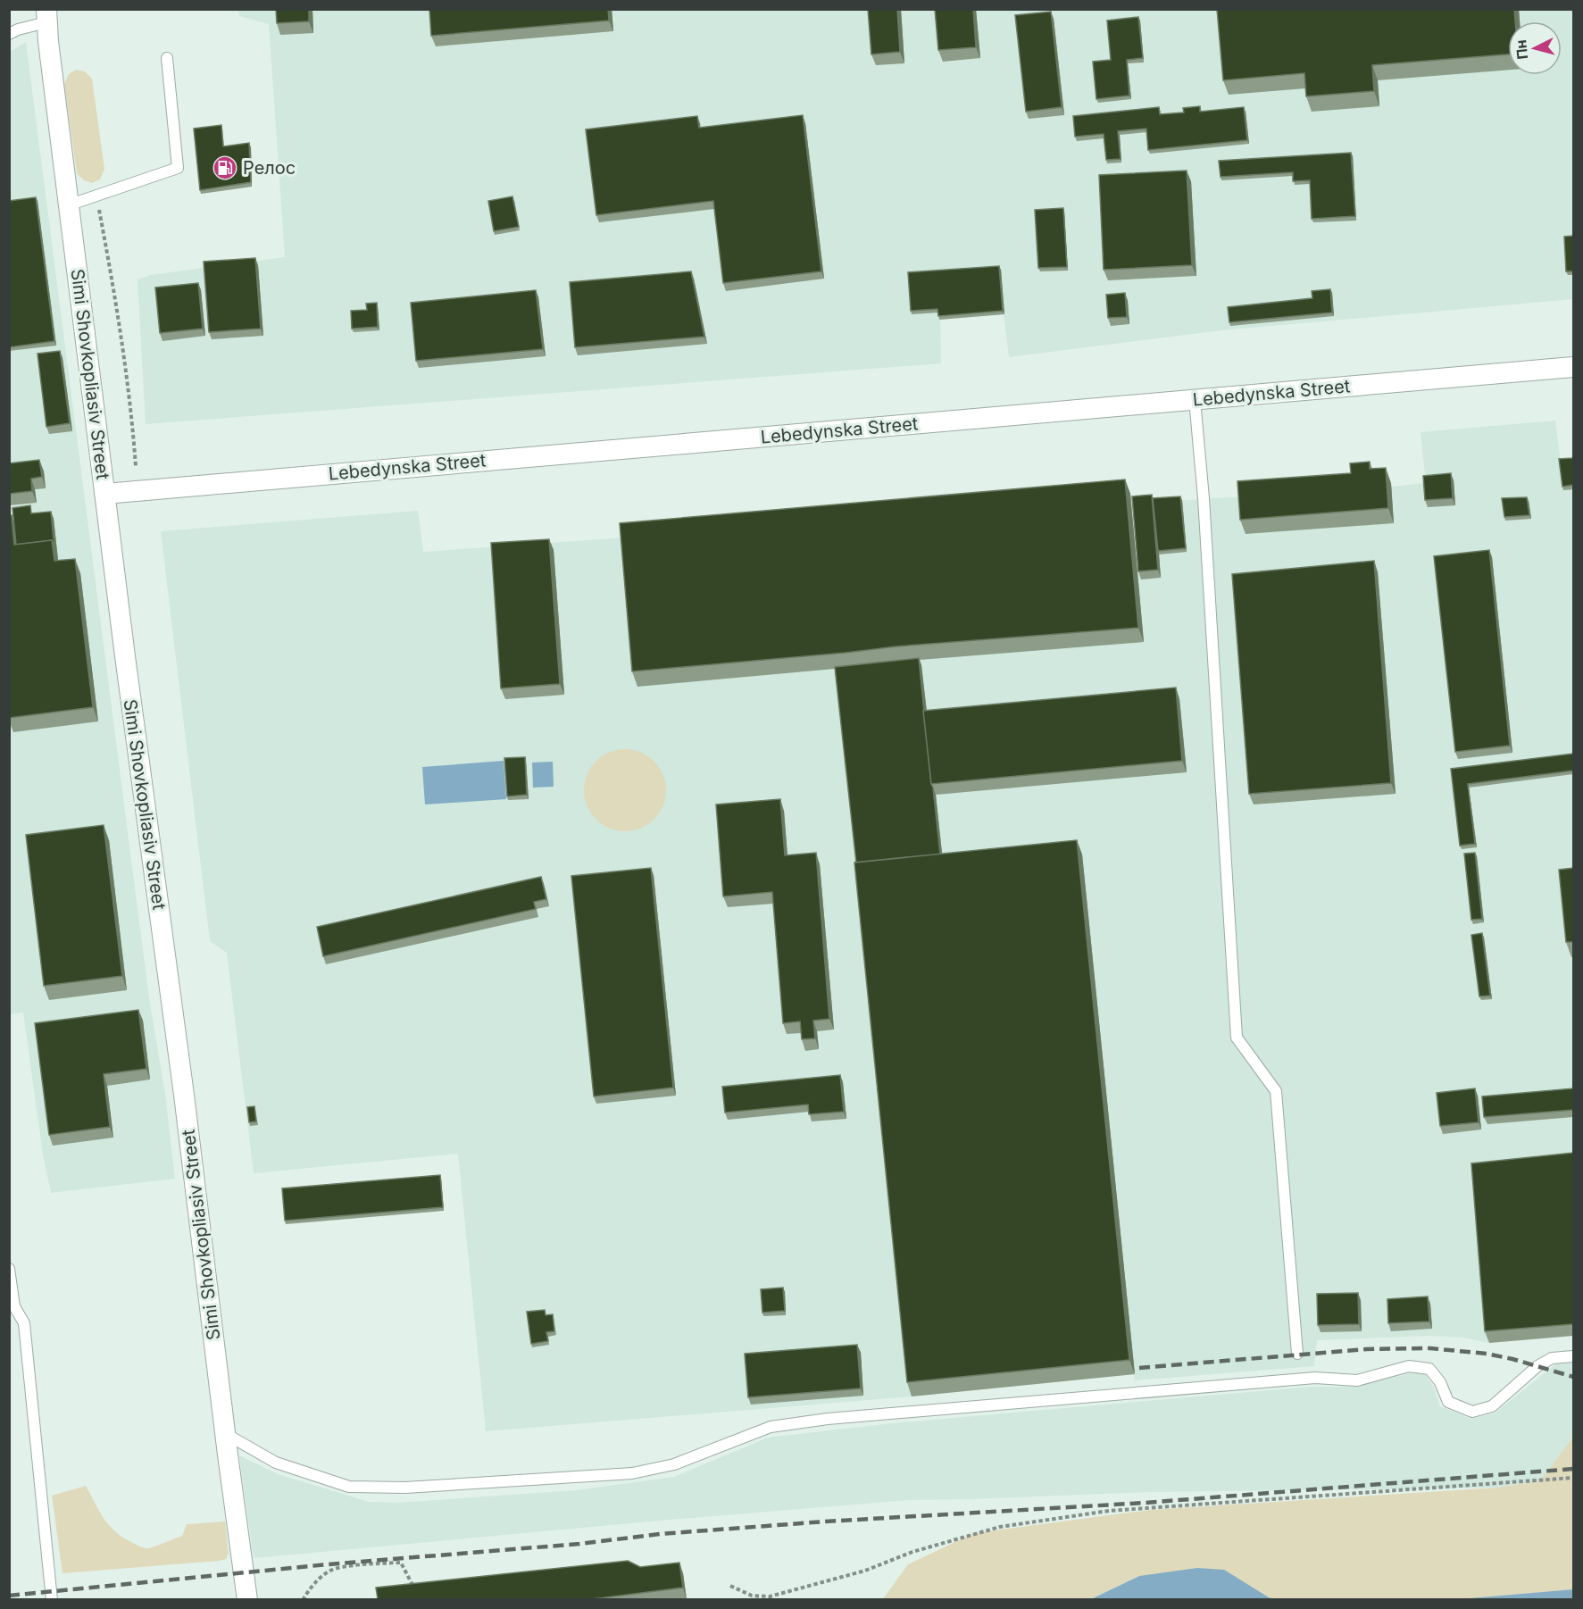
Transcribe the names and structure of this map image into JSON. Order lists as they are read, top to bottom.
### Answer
{
  "streets": {
    "street": ["Simi Shovkopliasiv Street", "Lebedynska Street"]
  },
  "crossings": [
    ["Simi Shovkopliasiv Street", "Lebedynska Street"]
  ],
  "places": {
    "fuel station": ["Релос"]
  },
  "north": "left"
}
